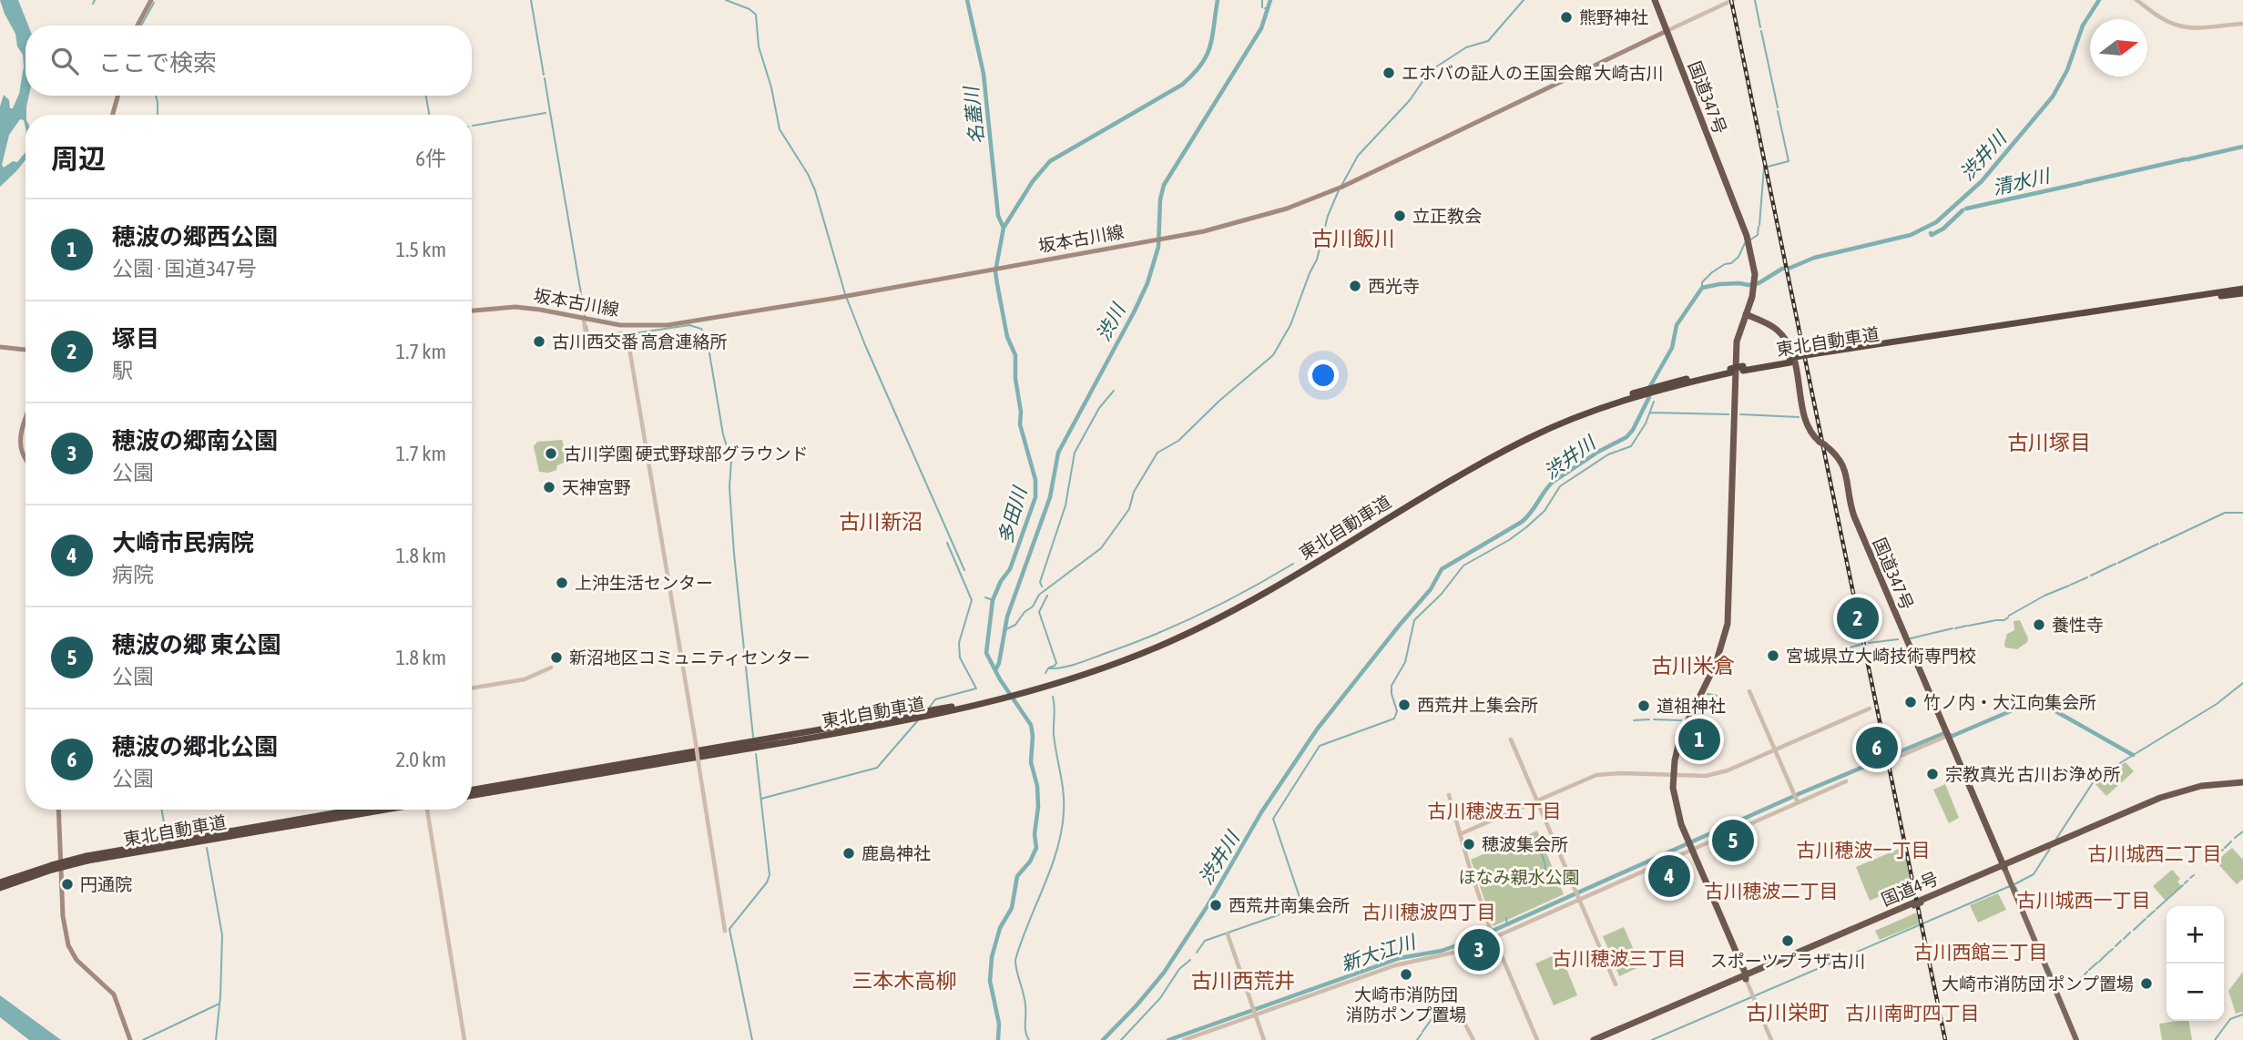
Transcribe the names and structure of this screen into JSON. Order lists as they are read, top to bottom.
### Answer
{
  "streets": {
    "highway": ["国道347号", "東北自動車道", "国道4号"],
    "main road": ["坂本古川線"]
  },
  "crossings": [
    ["国道347号", "坂本古川線"],
    ["国道347号", "国道4号"]
  ],
  "districts": [
    "古川飯川",
    "古川塚目",
    "古川新沼",
    "古川米倉",
    "古川穂波五丁目",
    "古川穂波一丁目",
    "古川城西二丁目",
    "古川穂波二丁目",
    "古川城西一丁目",
    "古川穂波四丁目",
    "古川西館三丁目",
    "古川穂波三丁目",
    "三本木高柳",
    "古川西荒井",
    "古川栄町",
    "古川南町四丁目"
  ],
  "water": [
    "名蓋川",
    "渋井川",
    "清水川",
    "渋川",
    "多田川",
    "新大江川"
  ],
  "parks": ["ほなみ親水公園"],
  "places": [
    "熊野神社",
    "エホバの証人の王国会館 大崎古川",
    "立正教会",
    "西光寺",
    "古川西交番 高倉連絡所",
    "古川学園 硬式野球部グラウンド",
    "天神宮野",
    "上沖生活センター",
    "養性寺",
    "宮城県立大崎技術専門校",
    "新沼地区コミュニティセンター",
    "竹ノ内・大江向集会所",
    "西荒井上集会所",
    "道祖神社",
    "宗教真光 古川お浄め所",
    "穂波集会所",
    "鹿島神社",
    "円通院",
    "西荒井南集会所",
    "スポーツプラザ古川",
    "大崎市消防団 消防ポンプ置場",
    "大崎市消防団 ポンプ置場"
  ],
  "north": "right",
  "page": {
    "search": "ここで検索",
    "heading": ["周辺", "6件"],
    "list": [
      {
        "mark": "1",
        "name": "穂波の郷西公園",
        "note": "公園 · 国道347号",
        "value": "1.5 km"
      },
      {
        "mark": "2",
        "name": "塚目",
        "note": "駅",
        "value": "1.7 km"
      },
      {
        "mark": "3",
        "name": "穂波の郷南公園",
        "note": "公園",
        "value": "1.7 km"
      },
      {
        "mark": "4",
        "name": "大崎市民病院",
        "note": "病院",
        "value": "1.8 km"
      },
      {
        "mark": "5",
        "name": "穂波の郷 東公園",
        "note": "公園",
        "value": "1.8 km"
      },
      {
        "mark": "6",
        "name": "穂波の郷北公園",
        "note": "公園",
        "value": "2.0 km"
      }
    ],
    "pins": [
      "2",
      "1",
      "6",
      "5",
      "4",
      "3"
    ],
    "map_buttons": ["+", "−"]
  }
}
